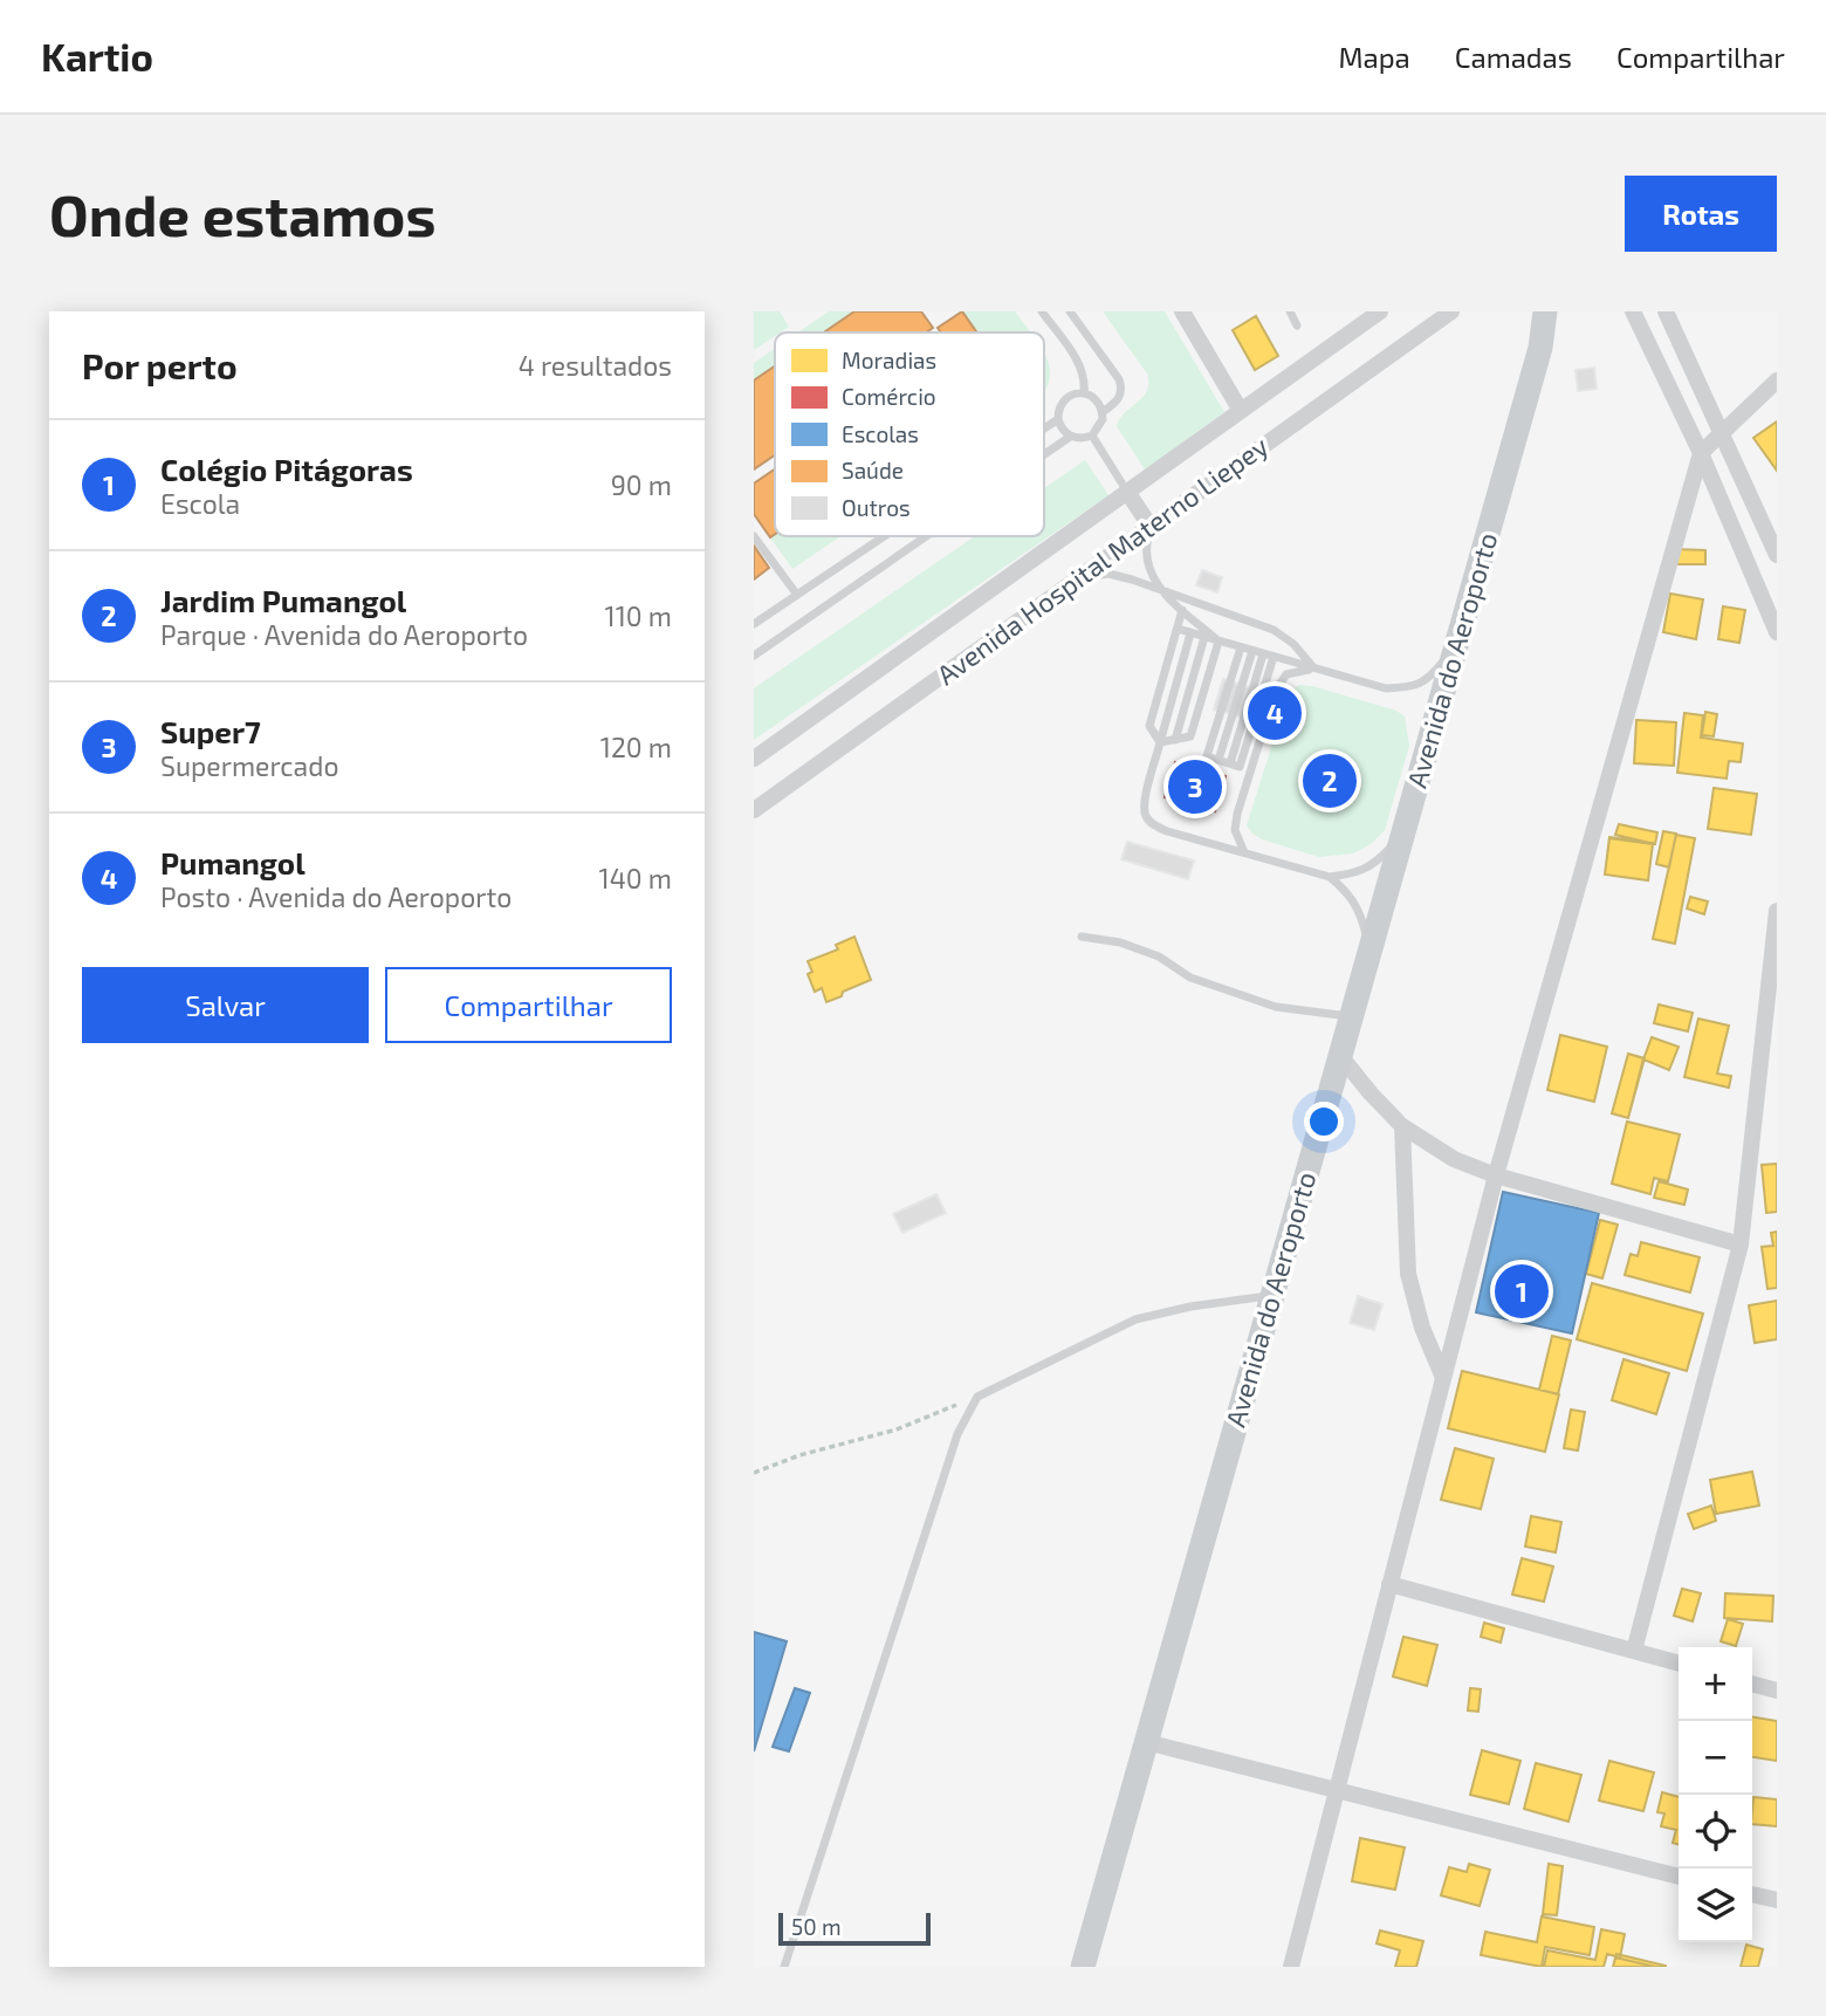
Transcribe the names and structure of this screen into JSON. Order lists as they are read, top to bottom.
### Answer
{
  "streets": {
    "main road": ["Avenida do Aeroporto"],
    "street": ["Avenida Hospital Materno Liepey"]
  },
  "legend": [
    "Moradias",
    "Comércio",
    "Escolas",
    "Saúde",
    "Outros"
  ],
  "scale_bar": "50 m",
  "page": {
    "header": "Kartio",
    "nav": ["Mapa", "Camadas", "Compartilhar"],
    "buttons": [
      "Rotas",
      ["Salvar", "Compartilhar"]
    ],
    "title": "Onde estamos",
    "heading": ["Por perto", "4 resultados"],
    "list": [
      {
        "mark": "1",
        "name": "Colégio Pitágoras",
        "note": "Escola",
        "value": "90 m"
      },
      {
        "mark": "2",
        "name": "Jardim Pumangol",
        "note": "Parque · Avenida do Aeroporto",
        "value": "110 m"
      },
      {
        "mark": "3",
        "name": "Super7",
        "note": "Supermercado",
        "value": "120 m"
      },
      {
        "mark": "4",
        "name": "Pumangol",
        "note": "Posto · Avenida do Aeroporto",
        "value": "140 m"
      }
    ],
    "pins": [
      "4",
      "2",
      "3",
      "1"
    ],
    "map_buttons": ["+", "−"],
    "scale": "50 m"
  }
}
